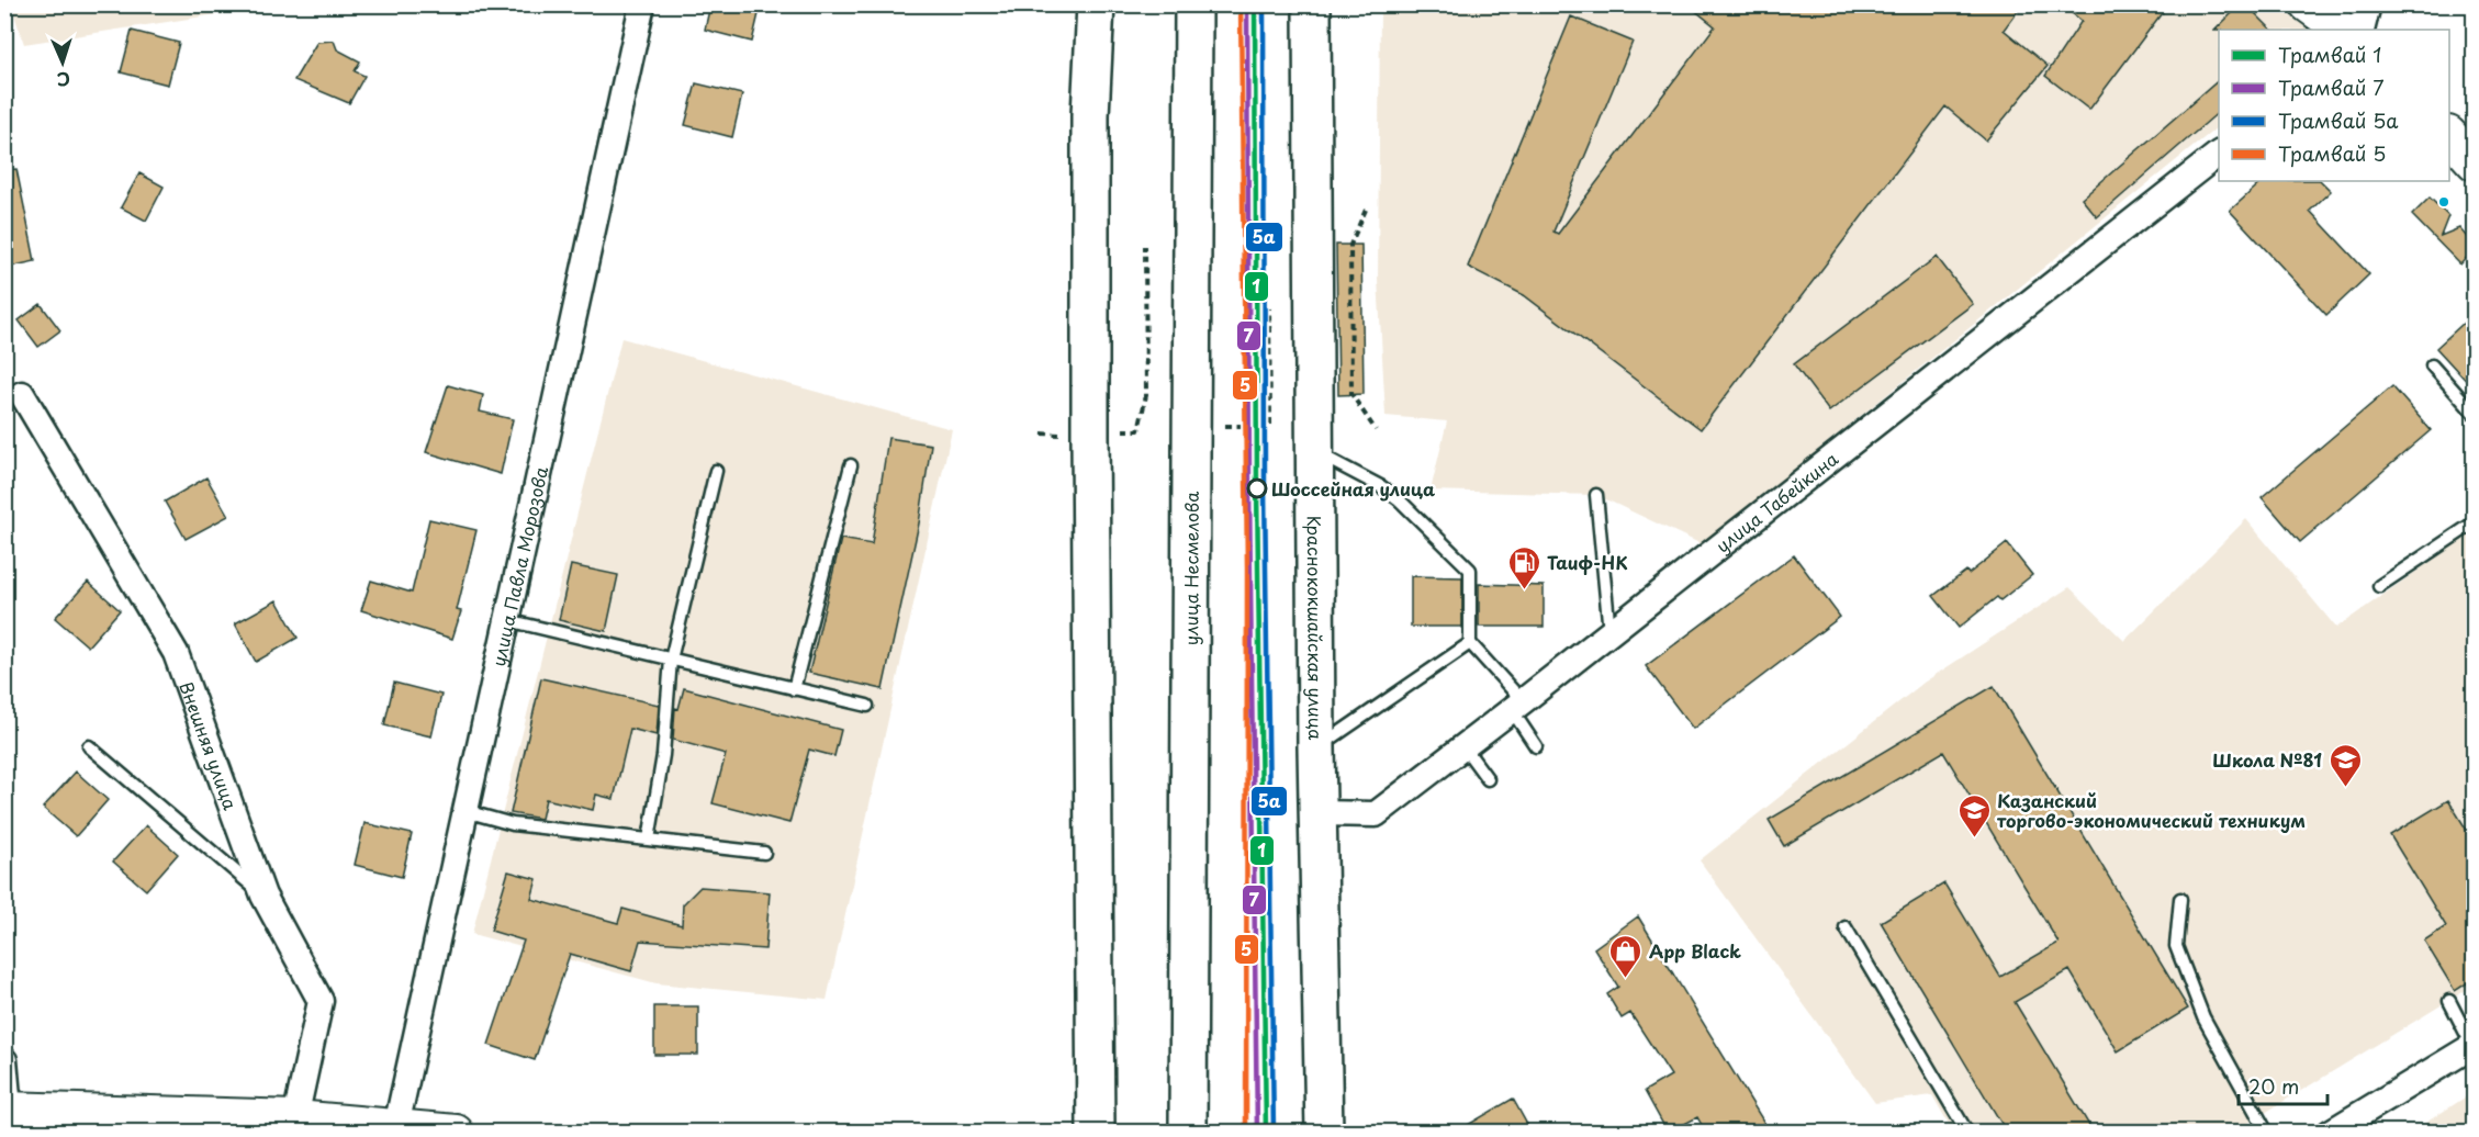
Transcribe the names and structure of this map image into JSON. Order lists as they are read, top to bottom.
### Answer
{
  "streets": {
    "main road": ["улица Несмелова", "Краснококшайская улица"],
    "street": ["улица Табейкина", "улица Павла Морозова", "Внешняя улица"]
  },
  "crossings": [
    ["улица Табейкина", "Краснококшайская улица"]
  ],
  "places": {
    "other": ["Шоссейная улица"],
    "fuel station": ["Таиф-НК"],
    "school or university": ["Школа №81", "Казанский торгово-экономический техникум"],
    "shop": ["App Black"]
  },
  "lines": [
    "tram line 1",
    "tram line 7",
    "tram line 5а",
    "tram line 5"
  ],
  "legend": [
    "Трамвай 1",
    "Трамвай 7",
    "Трамвай 5а",
    "Трамвай 5"
  ],
  "scale_bar": "20 m",
  "north": "bottom"
}
